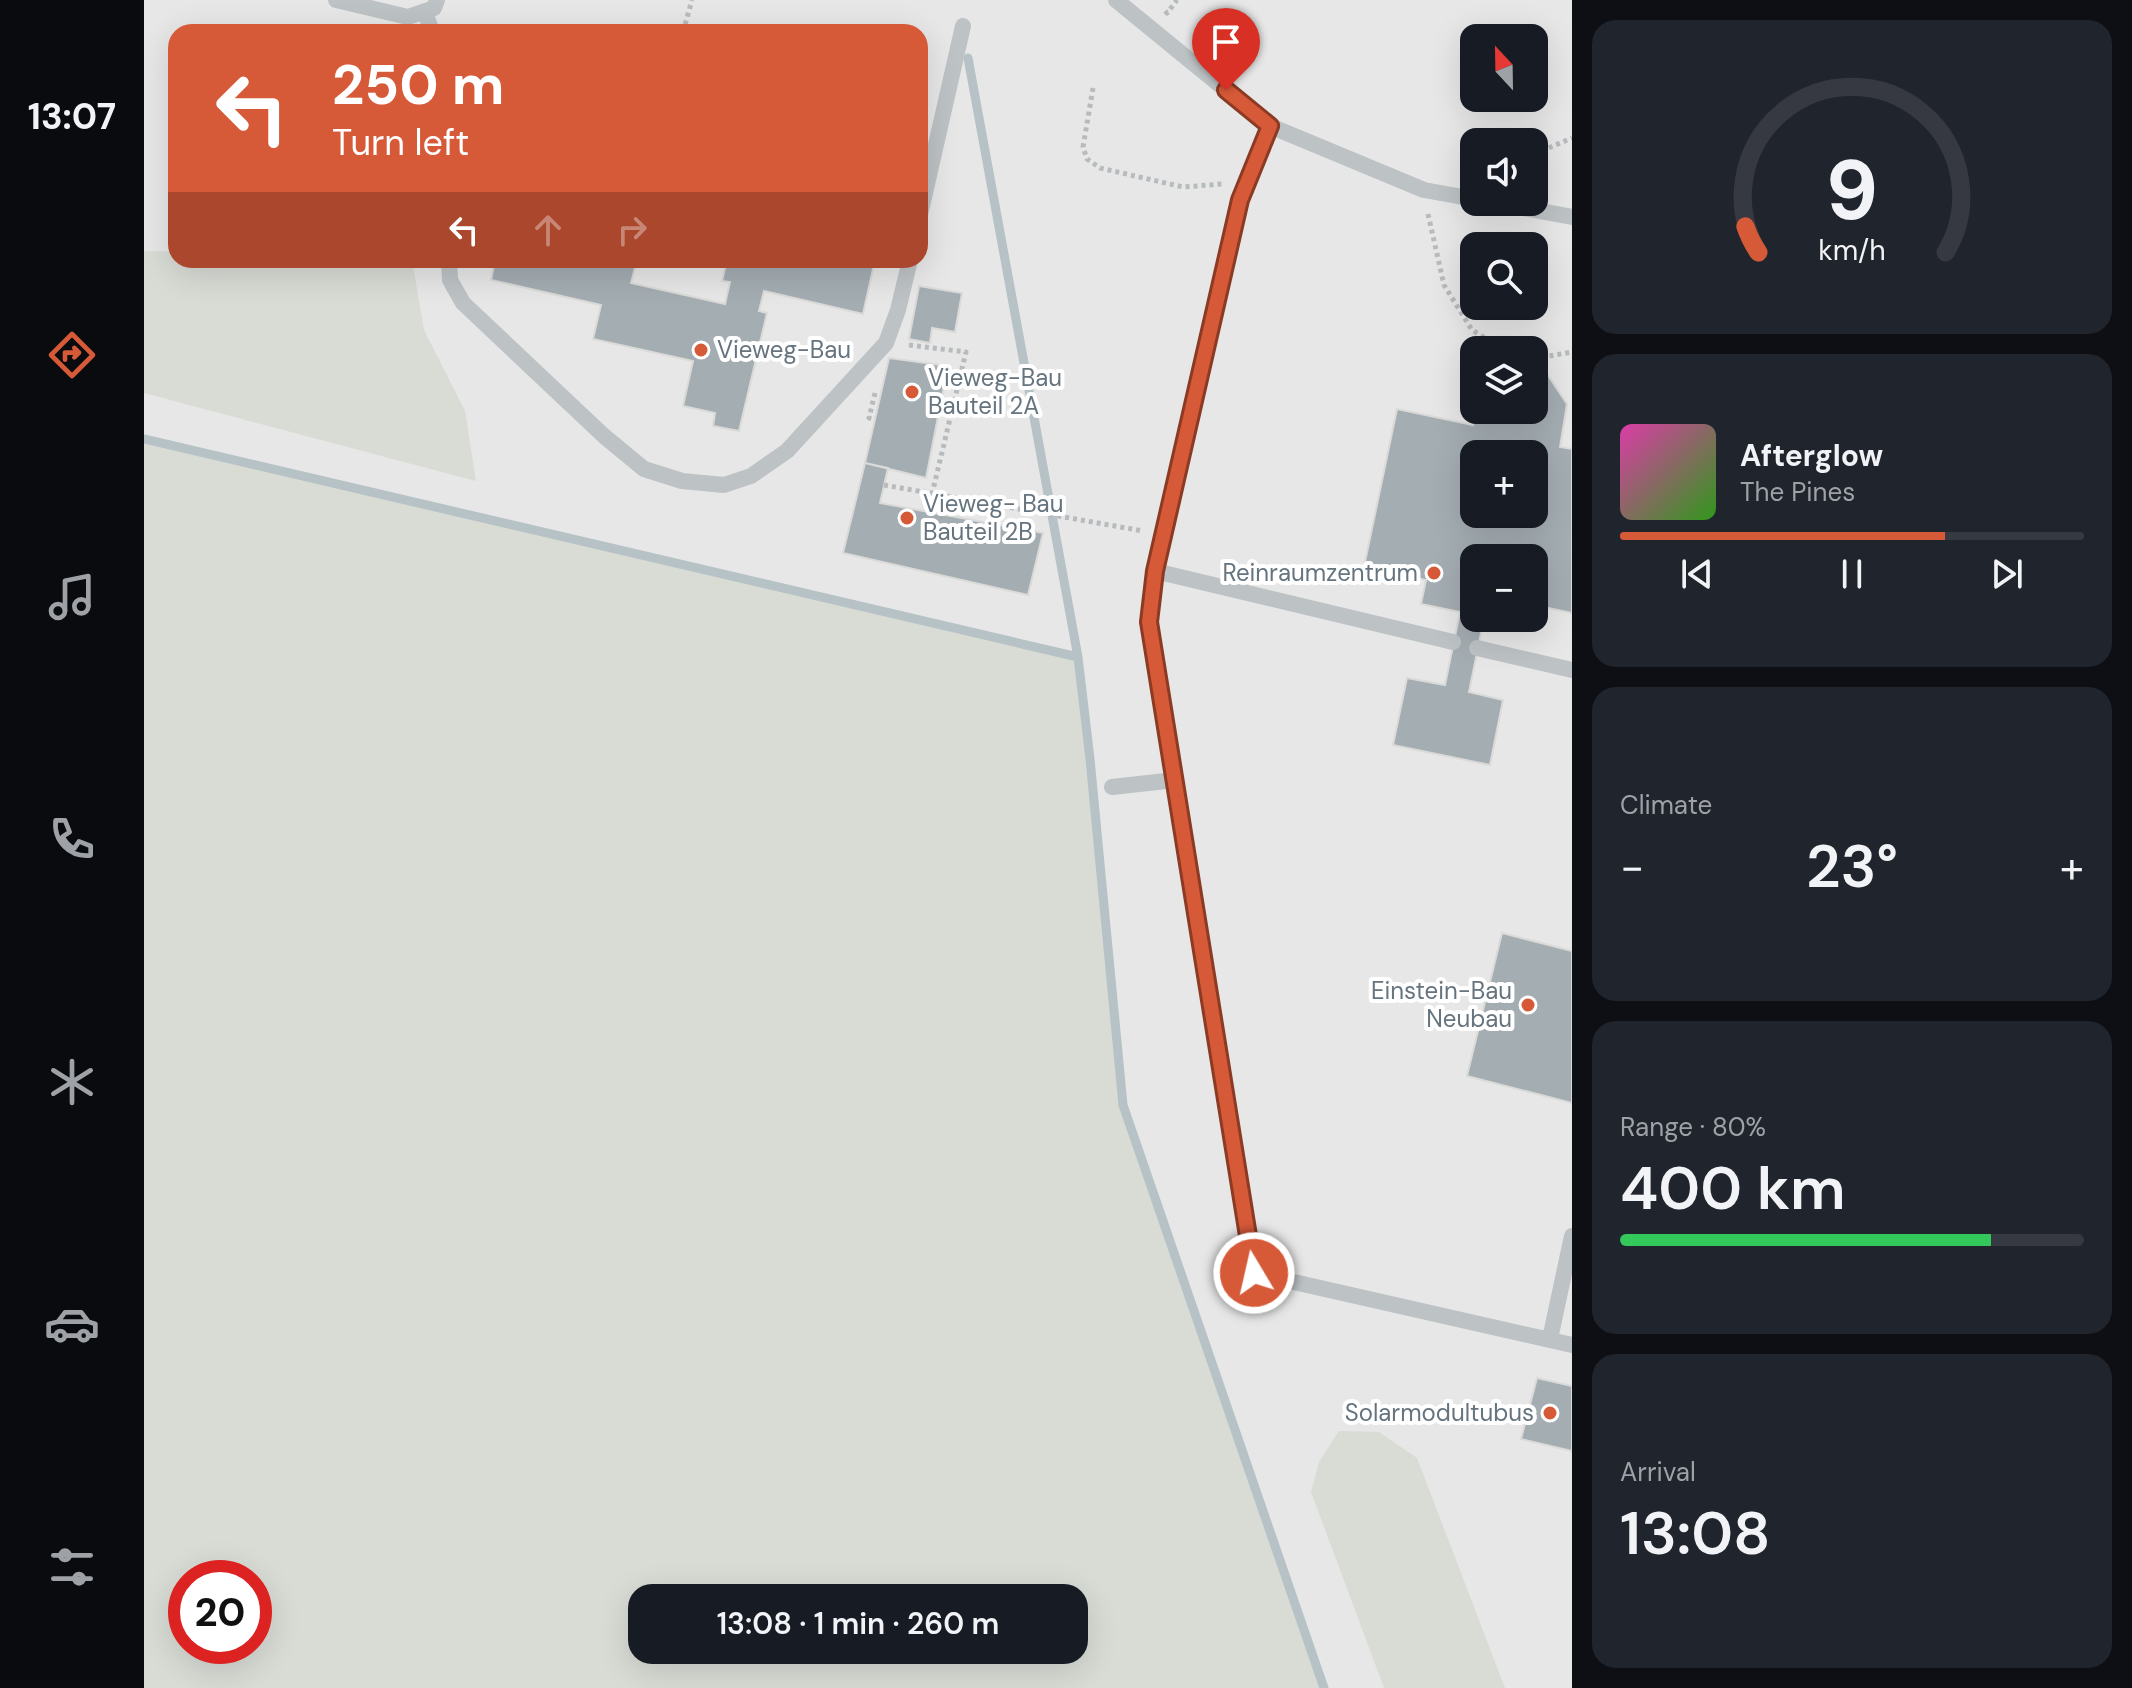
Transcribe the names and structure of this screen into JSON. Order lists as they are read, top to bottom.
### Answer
{
  "places": [
    "Vieweg-Bau",
    "Vieweg-Bau Bauteil 2A",
    "Vieweg- Bau Bauteil 2B",
    "Reinraumzentrum",
    "Einstein-Bau Neubau",
    "Solarmodultubus"
  ],
  "north": "top",
  "page": {
    "tabs": "13:07",
    "map_buttons": ["+", "−"],
    "turn": ["250 m", "Turn left"],
    "song": ["Afterglow", "The Pines"],
    "tile": [
      "Climate",
      ["Range · 80%", "400 km"],
      ["Arrival", "13:08"]
    ],
    "heat": ["−", "23°", "+"],
    "limit": "20",
    "trip": "13:08 · 1 min · 260 m",
    "gauge": ["9", "km/h"]
  }
}
